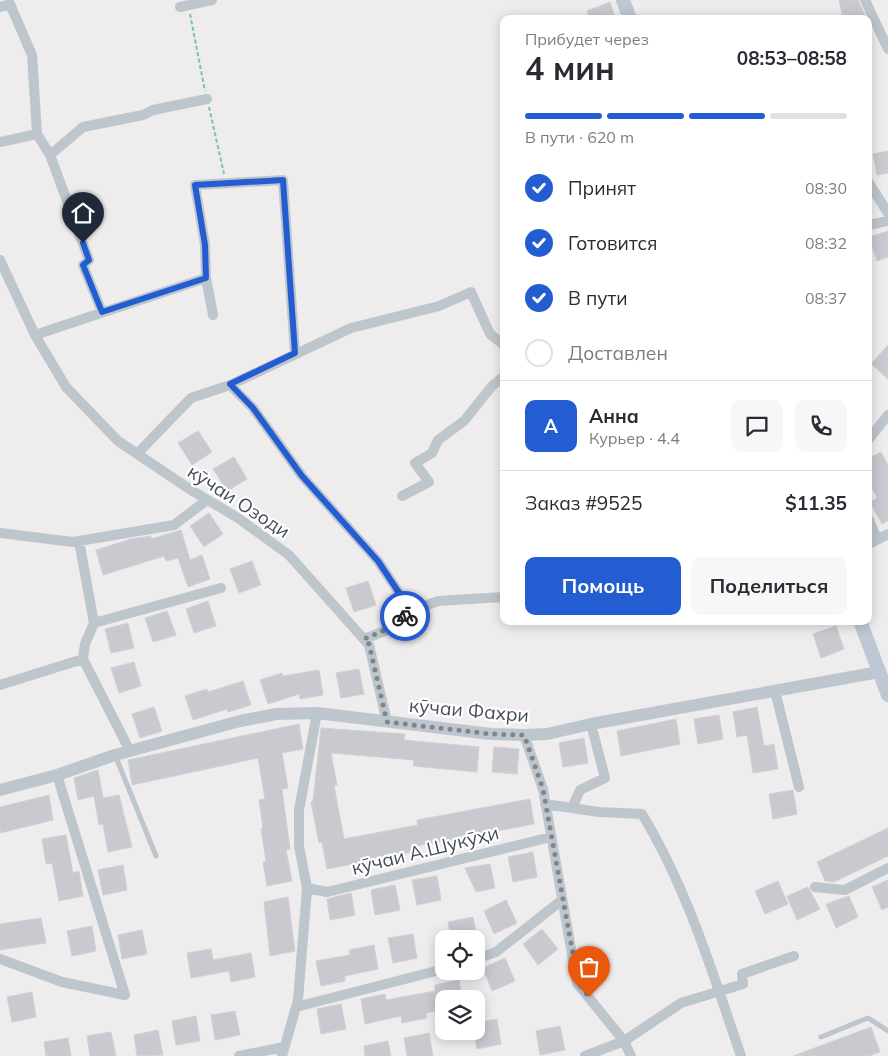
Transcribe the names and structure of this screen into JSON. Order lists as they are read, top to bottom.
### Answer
{
  "streets": {
    "street": ["кӯчаи Озоди", "кӯчаи Фахри", "кӯчаи А.Шукӯҳи"]
  },
  "crossings": [
    ["кӯчаи Озоди", "кӯчаи Фахри"]
  ],
  "page": {
    "heading": ["4 мин", "Прибудет через", "08:53–08:58"],
    "panel": [
      "Анна",
      "Курьер · 4.4",
      "Заказ #9525",
      "$11.35"
    ],
    "bar": "В пути · 620 m",
    "list": [
      ["Принят", "08:30"],
      ["Готовится", "08:32"],
      ["В пути", "08:37"],
      "Доставлен"
    ],
    "round": "А",
    "buttons": ["Помощь", "Поделиться"]
  }
}
